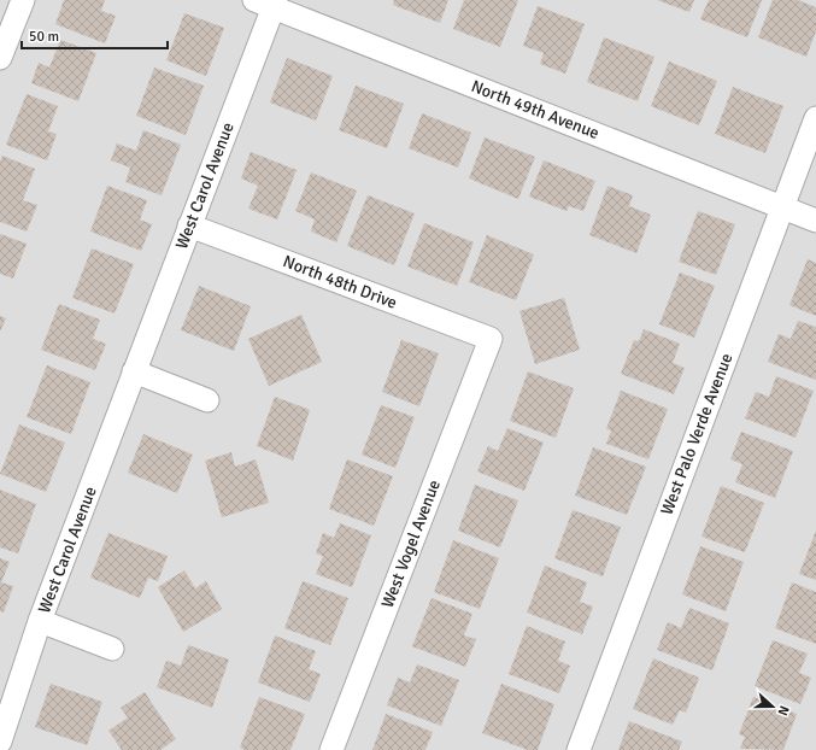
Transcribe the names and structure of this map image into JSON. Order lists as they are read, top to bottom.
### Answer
{
  "streets": {
    "street": [
      "North 49th Avenue",
      "West Carol Avenue",
      "North 48th Drive",
      "West Palo Verde Avenue",
      "West Vogel Avenue"
    ]
  },
  "crossings": [
    ["North 49th Avenue", "West Carol Avenue"],
    ["North 49th Avenue", "West Palo Verde Avenue"],
    ["West Carol Avenue", "North 48th Drive"],
    ["North 48th Drive", "West Vogel Avenue"]
  ],
  "scale_bar": "50 m",
  "north": "right"
}
